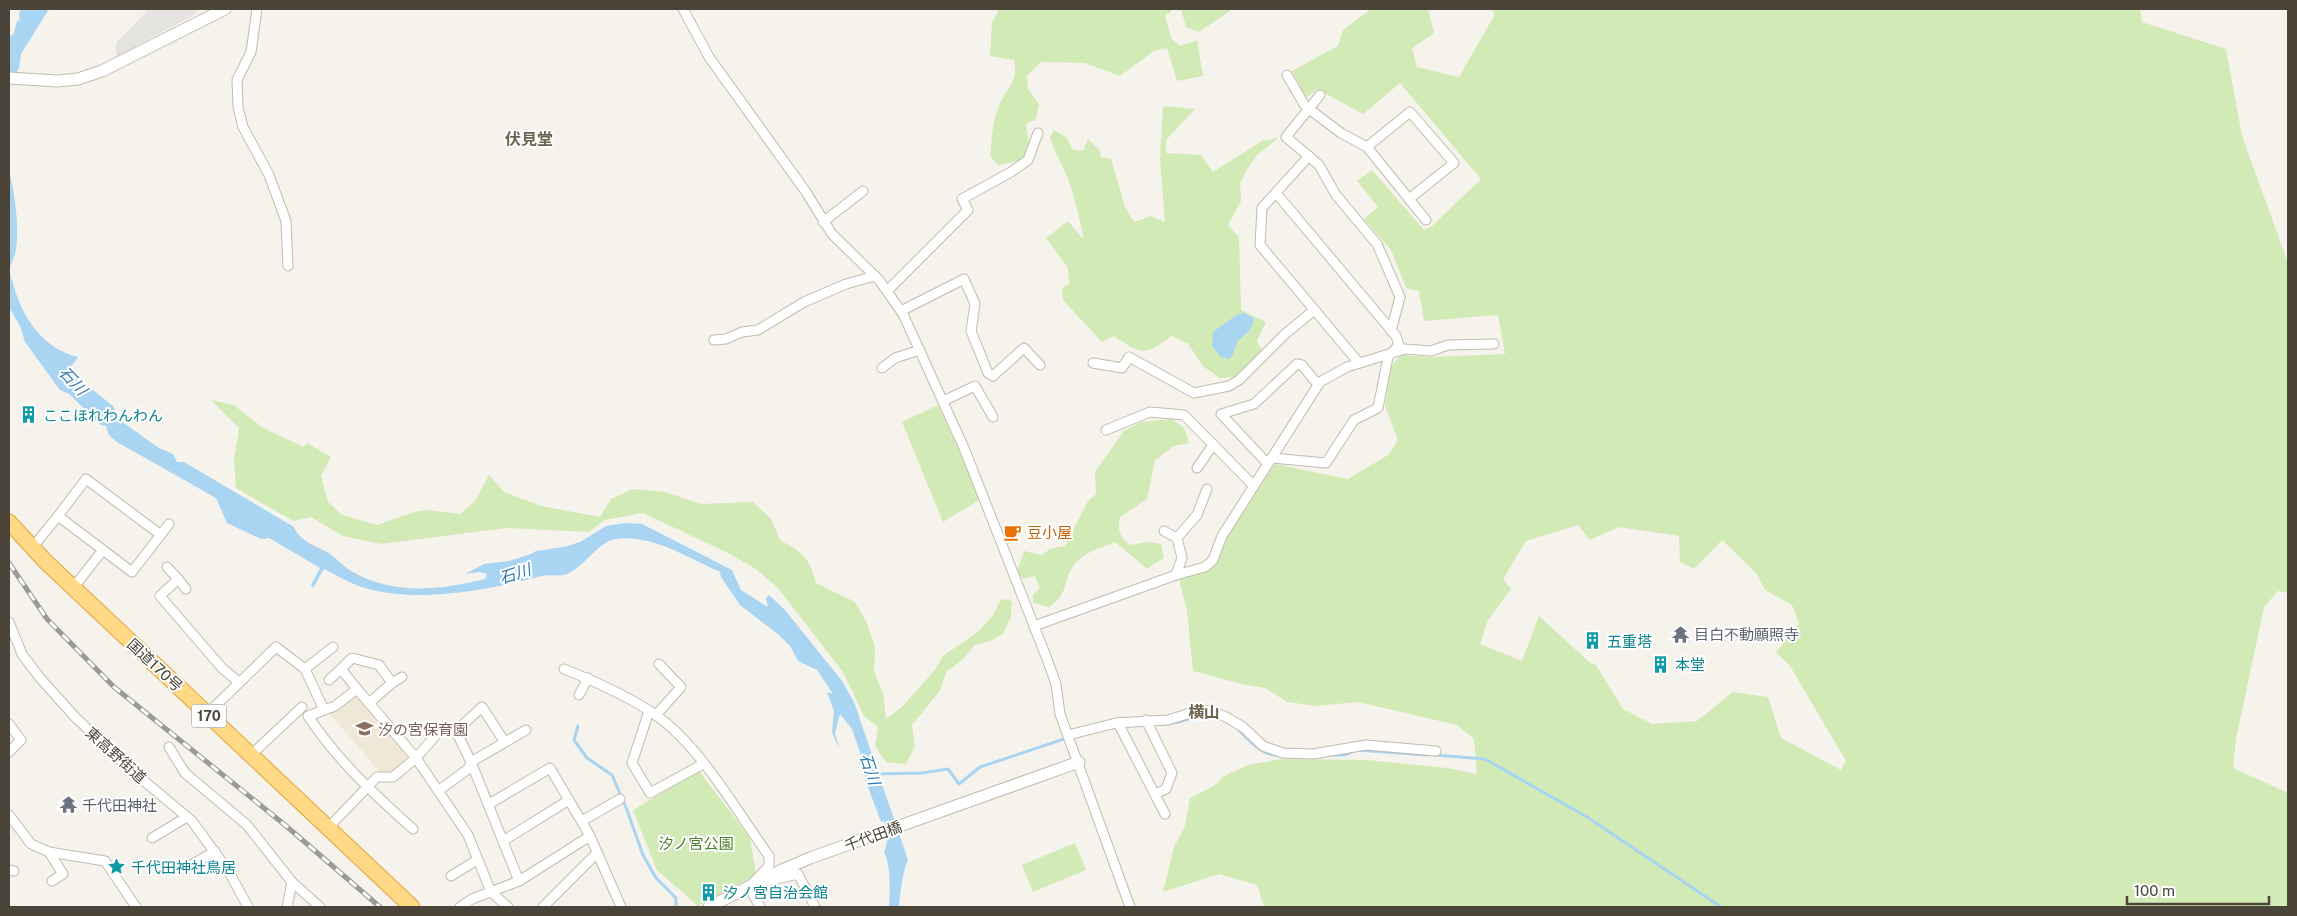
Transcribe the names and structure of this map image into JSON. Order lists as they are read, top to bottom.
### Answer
{
  "streets": {
    "highway": ["国道170号", "170"],
    "street": ["東高野街道", "千代田橋"]
  },
  "districts": ["伏見堂", "横山"],
  "water": ["石川"],
  "parks": ["汐ノ宮公園"],
  "places": {
    "building": [
      "ここほれわんわん",
      "五重塔",
      "本堂",
      "汐ノ宮自治会館"
    ],
    "cafe": ["豆小屋"],
    "temple": ["目白不動願照寺", "千代田神社"],
    "school or university": ["汐の宮保育園"],
    "place": ["千代田神社鳥居"]
  },
  "scale_bar": "100 m"
}
